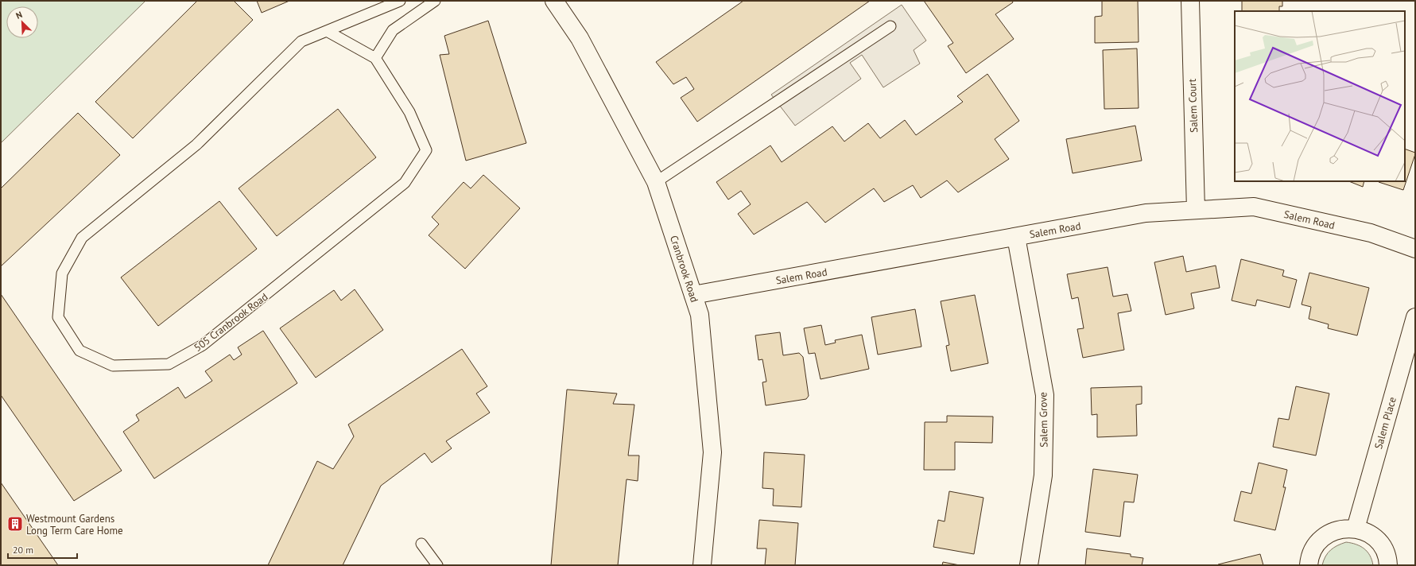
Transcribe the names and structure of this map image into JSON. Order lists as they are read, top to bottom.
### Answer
{
  "streets": {
    "street": [
      "Salem Court",
      "Salem Road",
      "Cranbrook Road",
      "Salem Grove",
      "Salem Place"
    ],
    "lane": ["505 Cranbrook Road"]
  },
  "crossings": [
    ["Salem Court", "Salem Road"],
    ["Salem Road", "Cranbrook Road"],
    ["Salem Road", "Salem Grove"]
  ],
  "places": {
    "building": ["Westmount Gardens Long Term Care Home"]
  },
  "scale_bar": "20 m",
  "north": "top left"
}
